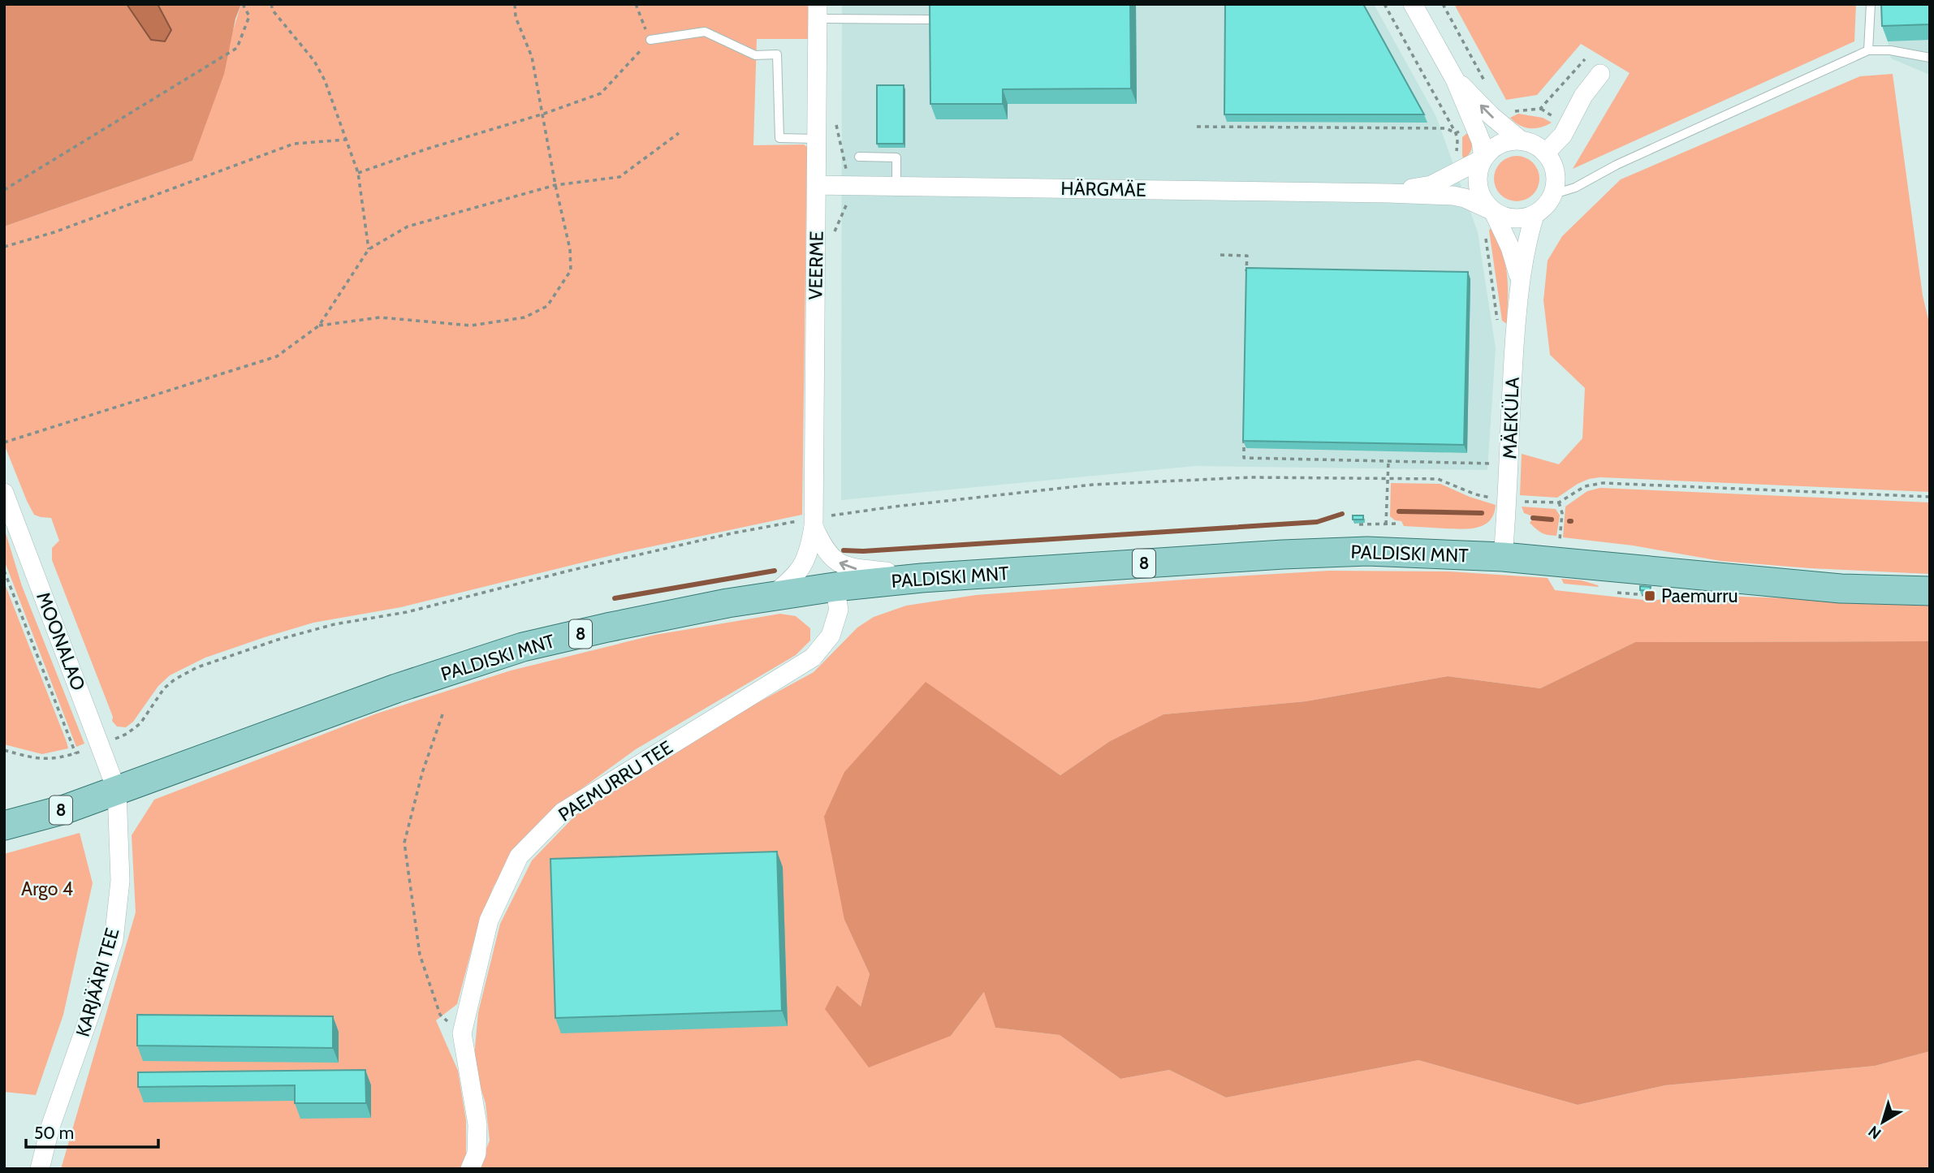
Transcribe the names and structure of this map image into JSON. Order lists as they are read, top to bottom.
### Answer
{
  "streets": {
    "main road": ["PALDISKI MNT", "8"],
    "street": [
      "HÄRGMÄE",
      "VEERME",
      "MÄEKÜLA",
      "MOONALAO",
      "PAEMURRU TEE",
      "KARJÄÄRI TEE"
    ]
  },
  "crossings": [
    ["HÄRGMÄE", "VEERME"],
    ["HÄRGMÄE", "MÄEKÜLA"],
    ["VEERME", "PALDISKI MNT"],
    ["MÄEKÜLA", "PALDISKI MNT"],
    ["PALDISKI MNT", "MOONALAO"],
    ["PALDISKI MNT", "PAEMURRU TEE"],
    ["PALDISKI MNT", "KARJÄÄRI TEE"],
    ["MOONALAO", "KARJÄÄRI TEE"]
  ],
  "parks": ["Argo 4"],
  "places": {
    "transit": ["Paemurru"]
  },
  "scale_bar": "50 m",
  "north": "bottom left"
}
